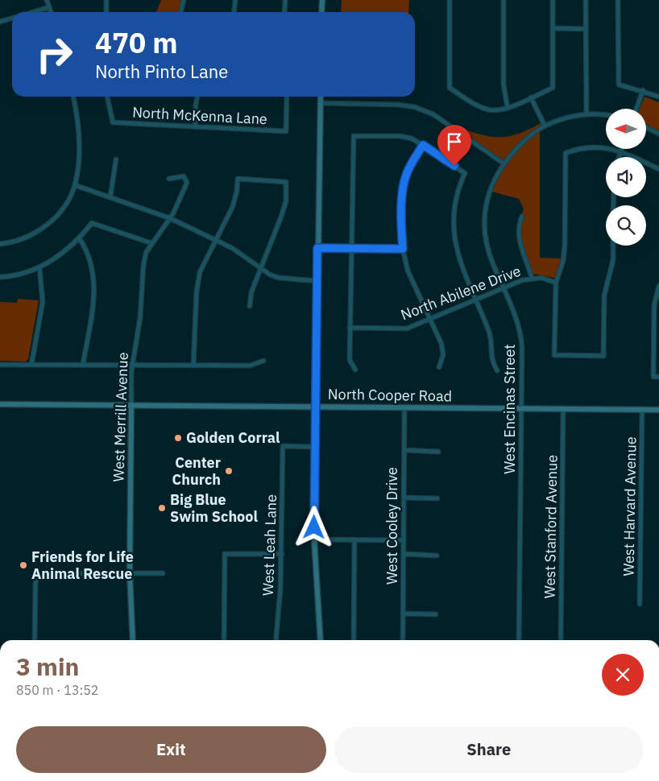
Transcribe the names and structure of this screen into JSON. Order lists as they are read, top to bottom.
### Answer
{
  "streets": {
    "street": [
      "North McKenna Lane",
      "North Abilene Drive",
      "North Cooper Road",
      "West Encinas Street",
      "West Merrill Avenue",
      "West Harvard Avenue",
      "West Cooley Drive",
      "West Stanford Avenue",
      "West Leah Lane"
    ]
  },
  "crossings": [
    ["North Abilene Drive", "West Encinas Street"],
    ["North Cooper Road", "West Encinas Street"],
    ["North Cooper Road", "West Merrill Avenue"],
    ["North Cooper Road", "West Harvard Avenue"],
    ["North Cooper Road", "West Cooley Drive"],
    ["North Cooper Road", "West Stanford Avenue"]
  ],
  "places": [
    "Golden Corral",
    "Center Church",
    "Big Blue Swim School",
    "Friends for Life Animal Rescue"
  ],
  "north": "left",
  "page": {
    "turn": ["470 m", "North Pinto Lane"],
    "heading": ["3 min", "850 m · 13:52"],
    "buttons": ["Exit", "Share"]
  }
}
